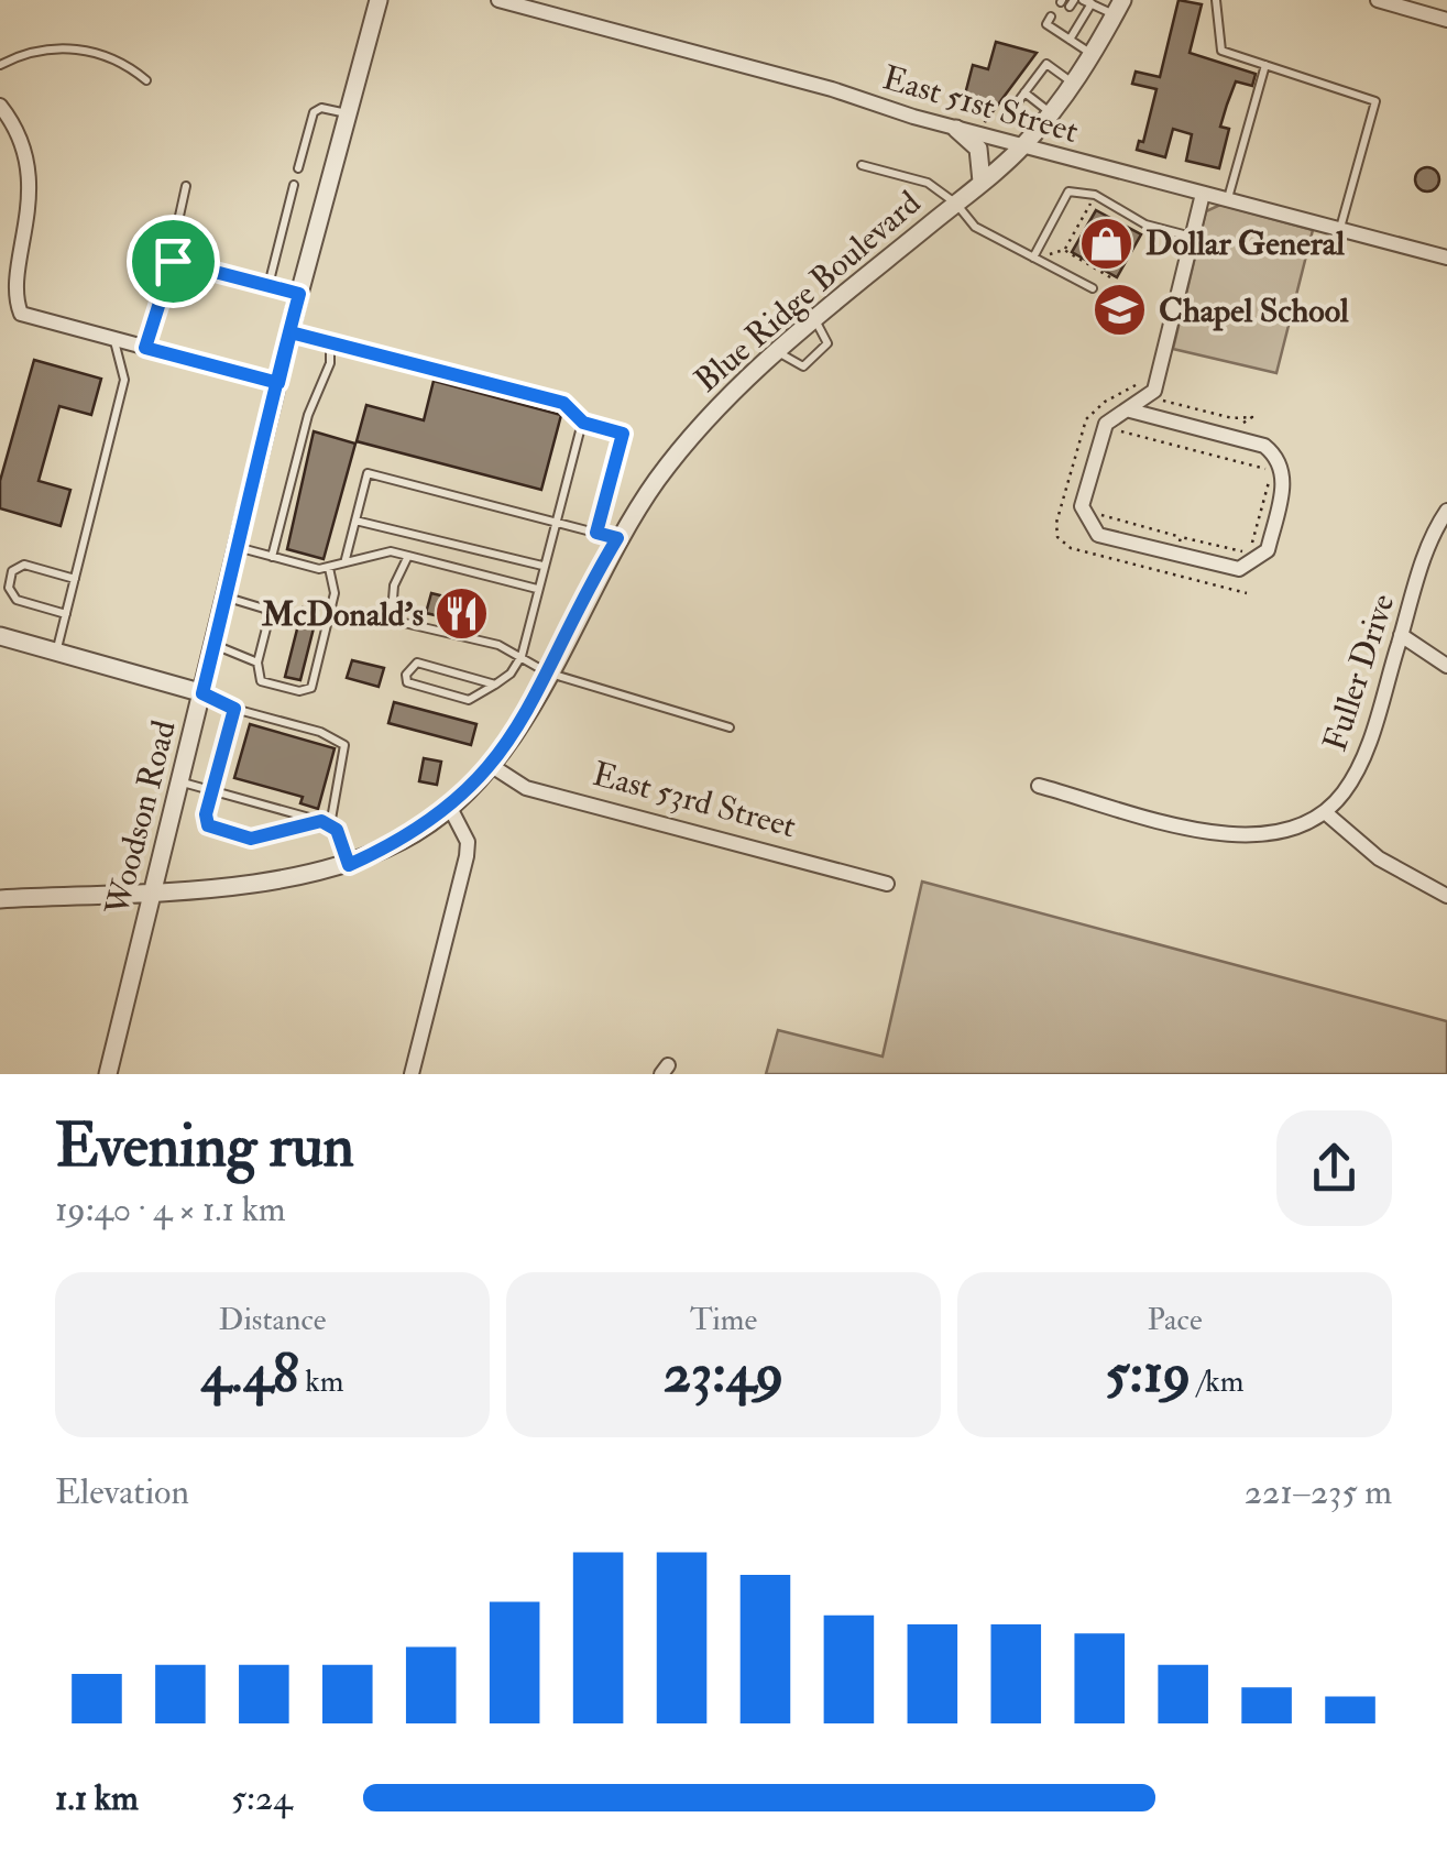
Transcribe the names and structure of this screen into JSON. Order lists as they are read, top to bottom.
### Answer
{
  "streets": {
    "street": [
      "East 51st Street",
      "Blue Ridge Boulevard",
      "Fuller Drive",
      "East 53rd Street",
      "Woodson Road"
    ]
  },
  "crossings": [
    ["East 51st Street", "Blue Ridge Boulevard"],
    ["Blue Ridge Boulevard", "East 53rd Street"],
    ["Blue Ridge Boulevard", "Woodson Road"]
  ],
  "places": {
    "shop": ["Dollar General"],
    "school or university": ["Chapel School"],
    "restaurant": ["McDonald's"]
  },
  "page": {
    "heading": ["Evening run", "19:40 · 4 × 1.1 km"],
    "stats": [
      ["Distance", "4.48 km"],
      ["Time", "23:49"],
      ["Pace", "5:19 /km"]
    ],
    "chart": ["Elevation", "221–235 m"],
    "list": [
      {
        "name": "1.1 km",
        "note": "5:24"
      }
    ]
  }
}
